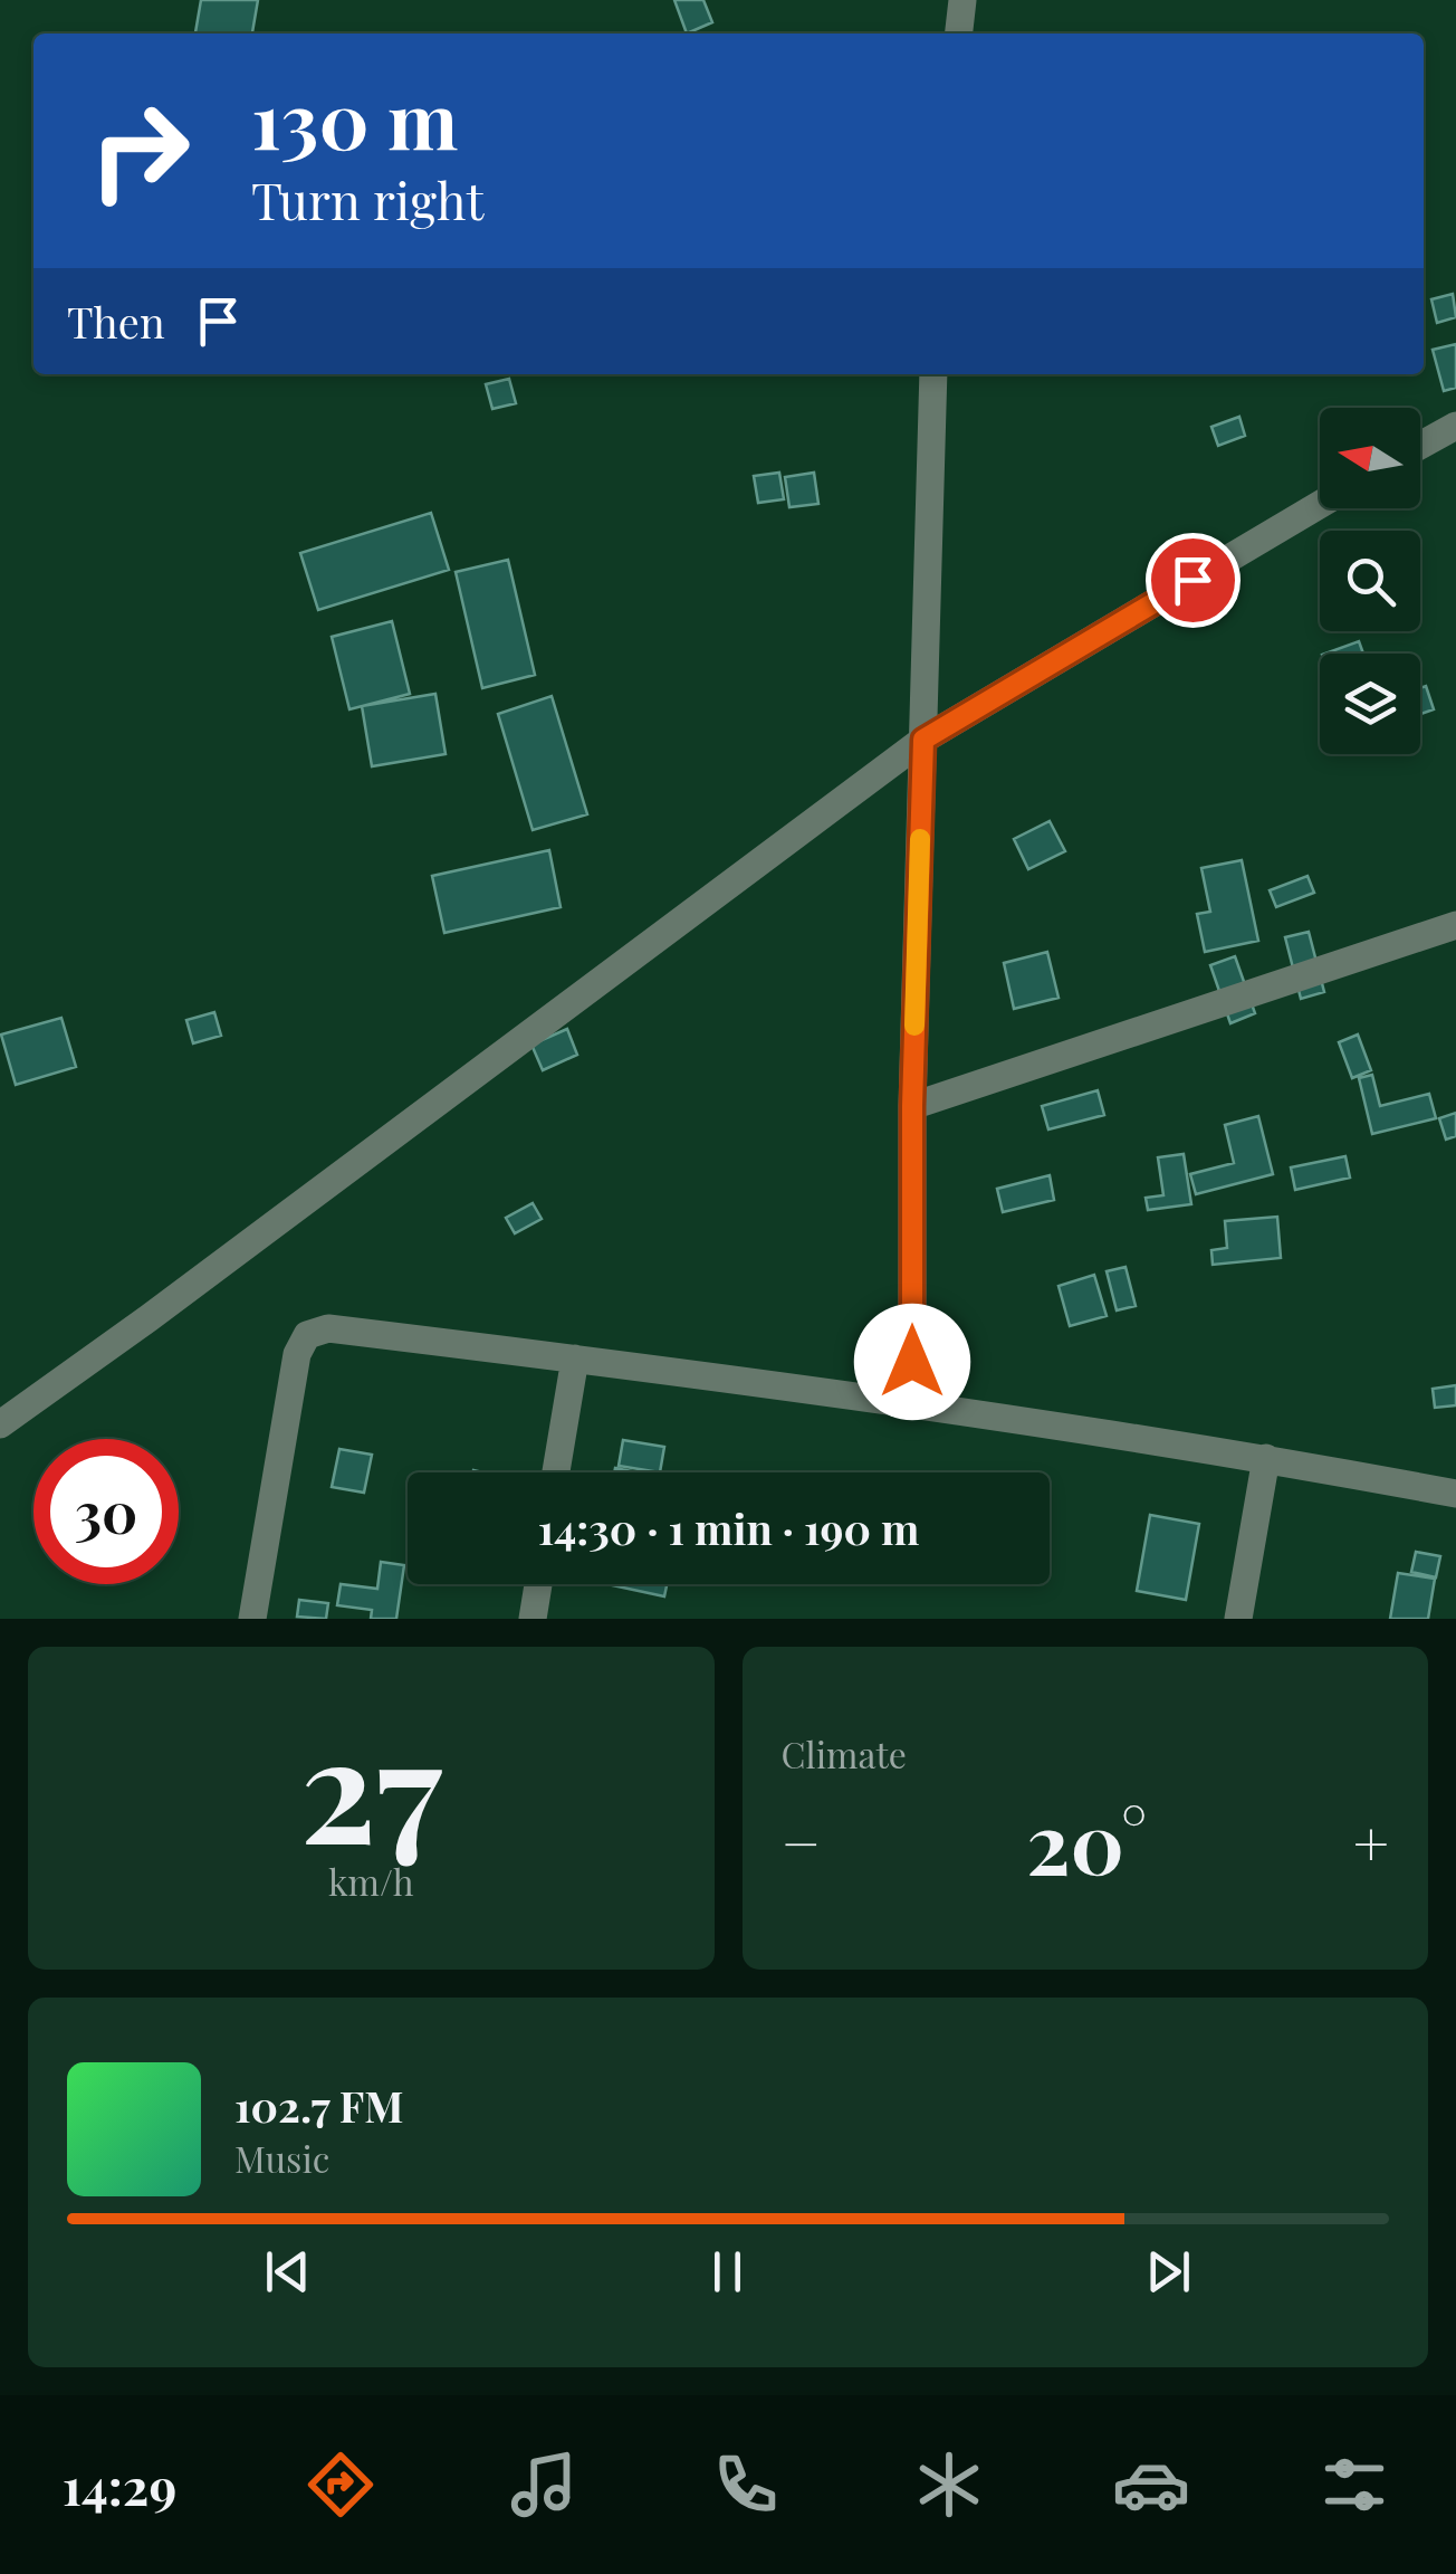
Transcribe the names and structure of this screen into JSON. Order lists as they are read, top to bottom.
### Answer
{
  "north": "left",
  "page": {
    "turn": ["130 m", "Turn right"],
    "then": "Then",
    "limit": "30",
    "trip": "14:30 · 1 min · 190 m",
    "tile": [
      ["27", "km/h"],
      "Climate"
    ],
    "heat": ["−", "20°", "+"],
    "song": ["102.7 FM", "Music"],
    "tabs": "14:29"
  }
}
